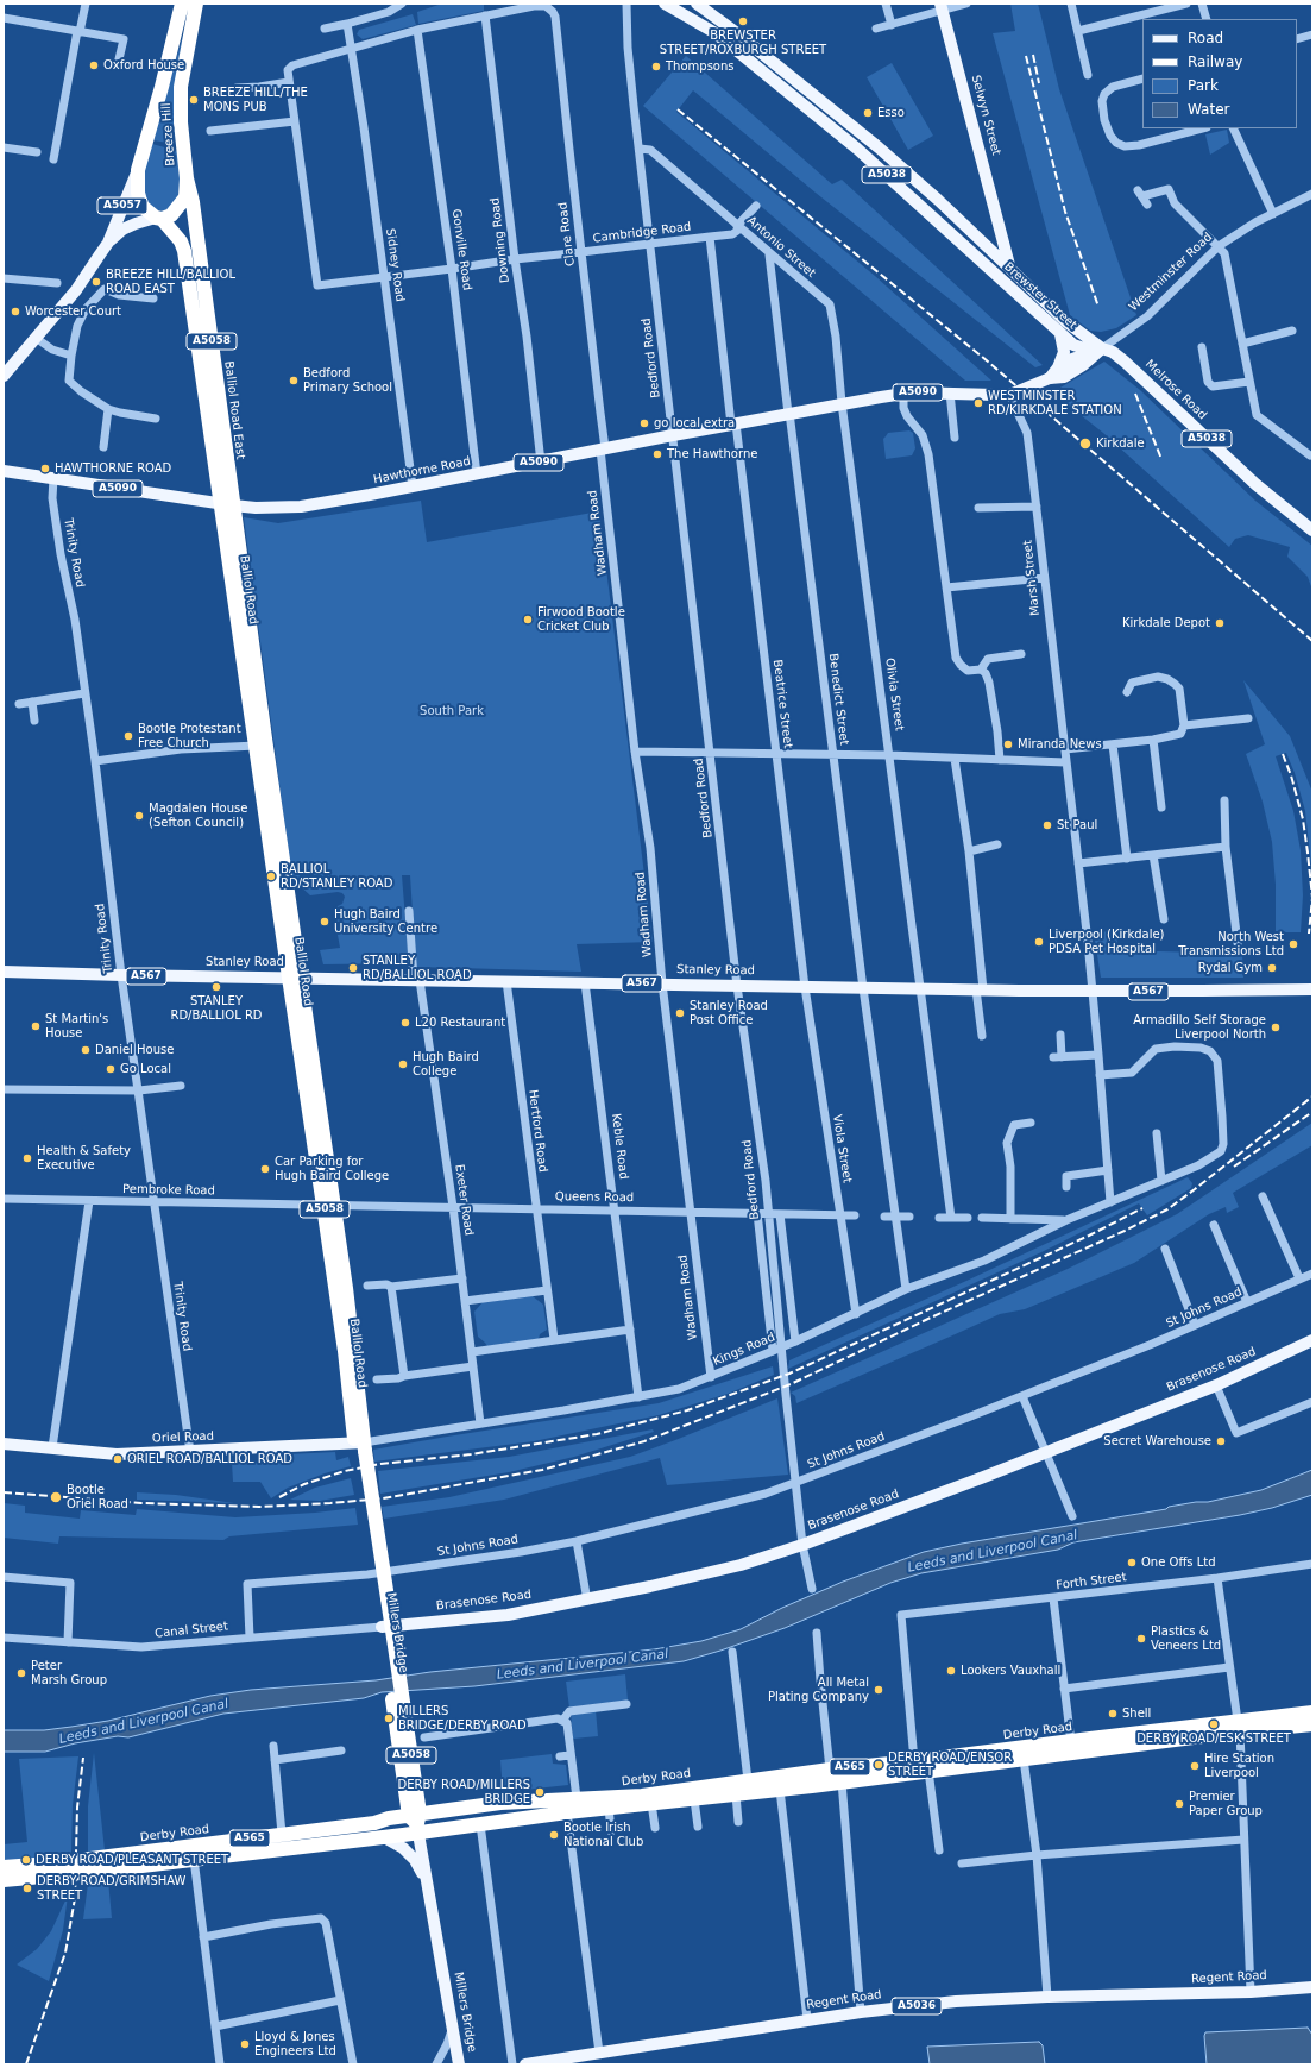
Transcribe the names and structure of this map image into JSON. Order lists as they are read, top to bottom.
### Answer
{
  "streets": {
    "highway": [
      "Breeze Hill",
      "A5058",
      "Balliol Road East",
      "Balliol Road",
      "Millers Bridge",
      "Derby Road",
      "A565"
    ],
    "main road": [
      "Selwyn Street",
      "A5038",
      "A5057",
      "Westminster Road",
      "Brewster Street",
      "Melrose Road",
      "A5090",
      "Hawthorne Road",
      "Stanley Road",
      "A567",
      "Brasenose Road",
      "Oriel Road",
      "Regent Road",
      "A5036"
    ],
    "street": [
      "Cambridge Road",
      "Clare Road",
      "Downing Road",
      "Antonio Street",
      "Gonville Road",
      "Sidney Road",
      "Bedford Road",
      "Wadham Road",
      "Trinity Road",
      "Marsh Street",
      "Olivia Street",
      "Benedict Street",
      "Beatrice Street",
      "Hertford Road",
      "Keble Road",
      "Viola Street",
      "Pembroke Road",
      "Queens Road",
      "Exeter Road",
      "St Johns Road",
      "Kings Road",
      "Forth Street",
      "Canal Street"
    ]
  },
  "crossings": [
    ["Selwyn Street", "Brewster Street"],
    ["Breeze Hill", "A5058"],
    ["Breeze Hill", "Balliol Road East"],
    ["Cambridge Road", "Clare Road"],
    ["Cambridge Road", "Downing Road"],
    ["Cambridge Road", "Antonio Street"],
    ["Cambridge Road", "Gonville Road"],
    ["Cambridge Road", "Sidney Road"],
    ["Cambridge Road", "Bedford Road"],
    ["Cambridge Road", "Beatrice Street"],
    ["Clare Road", "Downing Road"],
    ["Clare Road", "Hawthorne Road"],
    ["Clare Road", "Wadham Road"],
    ["Downing Road", "Hawthorne Road"],
    ["Antonio Street", "Westminster Road"],
    ["Antonio Street", "Bedford Road"],
    ["Antonio Street", "Hawthorne Road"],
    ["Antonio Street", "Olivia Street"],
    ["Antonio Street", "Benedict Street"],
    ["Gonville Road", "Hawthorne Road"],
    ["Sidney Road", "Hawthorne Road"],
    ["Westminster Road", "Brewster Street"],
    ["Westminster Road", "Melrose Road"],
    ["Westminster Road", "Hawthorne Road"],
    ["Westminster Road", "Marsh Street"],
    ["Westminster Road", "Olivia Street"],
    ["Brewster Street", "Melrose Road"],
    ["A5058", "Balliol Road East"],
    ["A5058", "Hawthorne Road"],
    ["A5058", "Balliol Road"],
    ["Bedford Road", "Hawthorne Road"],
    ["Bedford Road", "Stanley Road"],
    ["Bedford Road", "Queens Road"],
    ["Bedford Road", "St Johns Road"],
    ["Bedford Road", "Kings Road"],
    ["Bedford Road", "Brasenose Road"],
    ["Balliol Road East", "Hawthorne Road"],
    ["Balliol Road East", "Balliol Road"],
    ["Hawthorne Road", "Wadham Road"],
    ["Hawthorne Road", "Trinity Road"],
    ["Hawthorne Road", "Balliol Road"],
    ["Hawthorne Road", "Olivia Street"],
    ["Hawthorne Road", "Benedict Street"],
    ["Hawthorne Road", "Beatrice Street"],
    ["Wadham Road", "Stanley Road"],
    ["Wadham Road", "Queens Road"],
    ["Wadham Road", "Kings Road"],
    ["Trinity Road", "Stanley Road"],
    ["Trinity Road", "Pembroke Road"],
    ["Trinity Road", "Oriel Road"],
    ["Marsh Street", "Stanley Road"],
    ["Marsh Street", "Kings Road"],
    ["Balliol Road", "Stanley Road"],
    ["Balliol Road", "Pembroke Road"],
    ["Balliol Road", "Queens Road"],
    ["Balliol Road", "Kings Road"],
    ["Balliol Road", "Oriel Road"],
    ["Balliol Road", "Millers Bridge"],
    ["Olivia Street", "Stanley Road"],
    ["Benedict Street", "Stanley Road"],
    ["Benedict Street", "Kings Road"],
    ["Beatrice Street", "Stanley Road"],
    ["Beatrice Street", "Viola Street"],
    ["Stanley Road", "Hertford Road"],
    ["Stanley Road", "Keble Road"],
    ["Stanley Road", "Viola Street"],
    ["Stanley Road", "Exeter Road"],
    ["Hertford Road", "Queens Road"],
    ["Keble Road", "Queens Road"],
    ["Keble Road", "Kings Road"],
    ["Viola Street", "Queens Road"],
    ["Viola Street", "Kings Road"],
    ["Pembroke Road", "Queens Road"],
    ["Queens Road", "Exeter Road"],
    ["Exeter Road", "Kings Road"],
    ["St Johns Road", "Canal Street"],
    ["Kings Road", "Oriel Road"],
    ["Kings Road", "Millers Bridge"],
    ["Brasenose Road", "Canal Street"],
    ["Brasenose Road", "Millers Bridge"],
    ["Oriel Road", "Millers Bridge"],
    ["Forth Street", "Derby Road"],
    ["Canal Street", "Millers Bridge"],
    ["Millers Bridge", "Derby Road"]
  ],
  "water": ["Leeds and Liverpool Canal"],
  "parks": ["South Park"],
  "places": [
    "BREWSTER STREET/ROXBURGH STREET",
    "Oxford House",
    "Thompsons",
    "BREEZE HILL/THE MONS PUB",
    "Esso",
    "BREEZE HILL/BALLIOL ROAD EAST",
    "Worcester Court",
    "Bedford Primary School",
    "WESTMINSTER RD/KIRKDALE STATION",
    "go local extra",
    "Kirkdale",
    "The Hawthorne",
    "HAWTHORNE ROAD",
    "Firwood Bootle Cricket Club",
    "Kirkdale Depot",
    "Bootle Protestant Free Church",
    "Miranda News",
    "Magdalen House (Sefton Council)",
    "St Paul",
    "BALLIOL RD/STANLEY ROAD",
    "Hugh Baird University Centre",
    "Liverpool (Kirkdale) PDSA Pet Hospital",
    "North West Transmissions Ltd",
    "STANLEY RD/BALLIOL ROAD",
    "Rydal Gym",
    "STANLEY RD/BALLIOL RD",
    "Stanley Road Post Office",
    "L20 Restaurant",
    "St Martin's House",
    "Armadillo Self Storage Liverpool North",
    "Daniel House",
    "Hugh Baird College",
    "Go Local",
    "Health & Safety Executive",
    "Car Parking for Hugh Baird College",
    "Secret Warehouse",
    "ORIEL ROAD/BALLIOL ROAD",
    "Bootle Oriel Road",
    "One Offs Ltd",
    "Plastics & Veneers Ltd",
    "Lookers Vauxhall",
    "Peter Marsh Group",
    "All Metal Plating Company",
    "Shell",
    "MILLERS BRIDGE/DERBY ROAD",
    "DERBY ROAD/ESK STREET",
    "DERBY ROAD/ENSOR STREET",
    "Hire Station Liverpool",
    "DERBY ROAD/MILLERS BRIDGE",
    "Premier Paper Group",
    "Bootle Irish National Club",
    "DERBY ROAD/PLEASANT STREET",
    "DERBY ROAD/GRIMSHAW STREET",
    "Lloyd & Jones Engineers Ltd"
  ],
  "legend": [
    "Road",
    "Railway",
    "Park",
    "Water"
  ]
}
